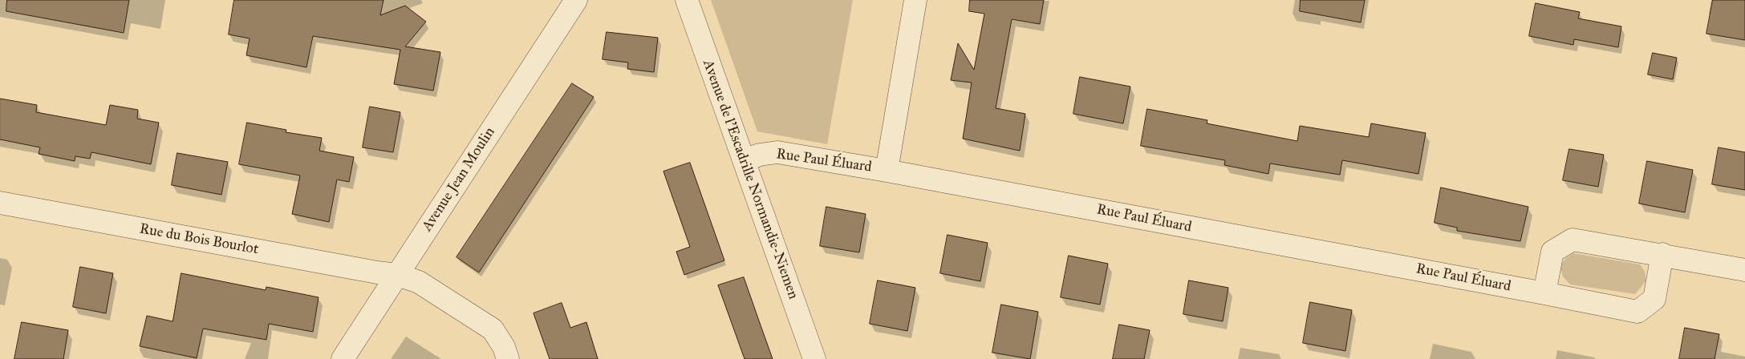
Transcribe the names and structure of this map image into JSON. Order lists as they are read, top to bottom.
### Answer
{
  "streets": {
    "street": [
      "Rue Paul Éluard",
      "Avenue Jean Moulin",
      "Avenue de l'Escadrille Normandie-Niemen",
      "Rue du Bois Bourlot"
    ]
  },
  "crossings": [
    ["Rue Paul Éluard", "Avenue de l'Escadrille Normandie-Niemen"],
    ["Avenue Jean Moulin", "Rue du Bois Bourlot"]
  ]
}
